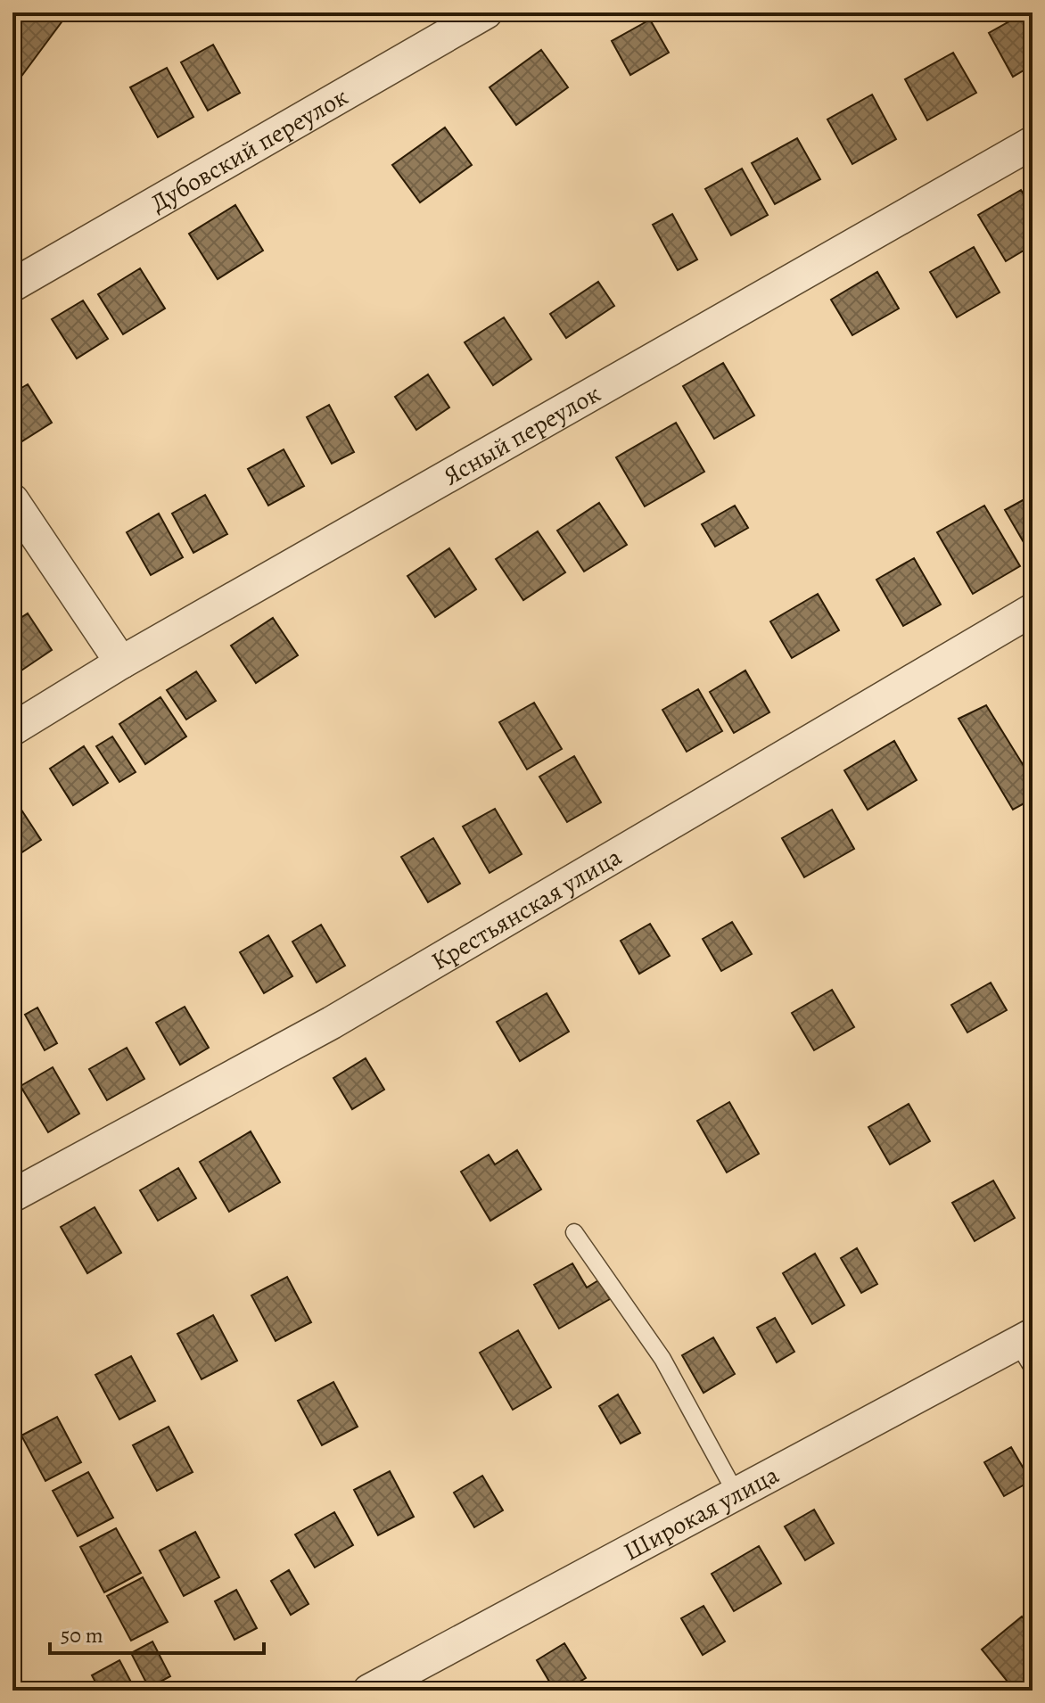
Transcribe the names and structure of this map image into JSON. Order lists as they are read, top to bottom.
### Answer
{
  "streets": {
    "street": [
      "Дубовский переулок",
      "Ясный переулок",
      "Крестьянская улица",
      "Широкая улица"
    ]
  },
  "scale_bar": "50 m"
}
